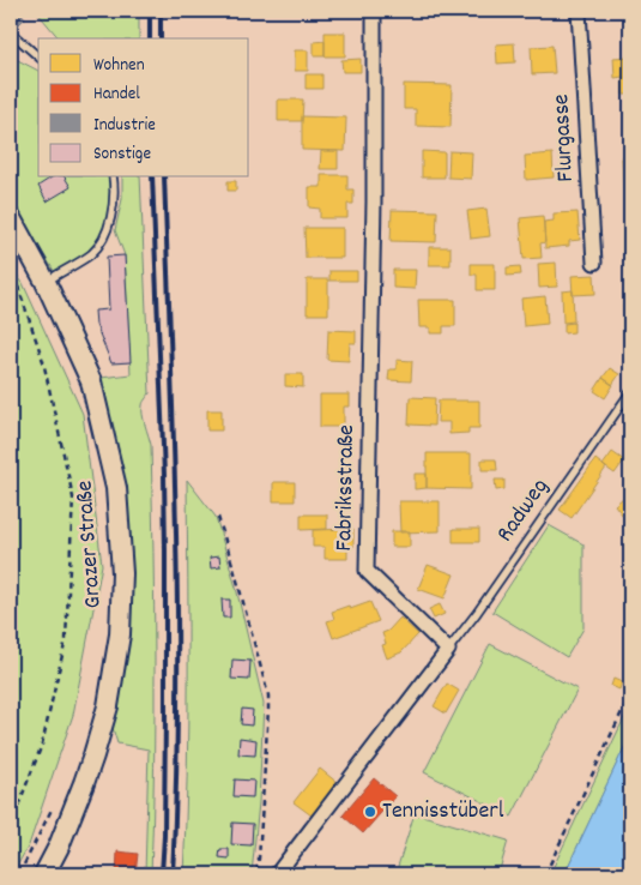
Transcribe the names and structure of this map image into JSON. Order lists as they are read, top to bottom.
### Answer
{
  "streets": {
    "main road": ["Grazer Straße"],
    "street": ["Flurgasse", "Fabriksstraße"],
    "lane": ["Radweg"]
  },
  "crossings": [
    ["Fabriksstraße", "Radweg"]
  ],
  "places": ["Tennisstüberl"],
  "legend": [
    "Wohnen",
    "Handel",
    "Industrie",
    "Sonstige"
  ]
}
